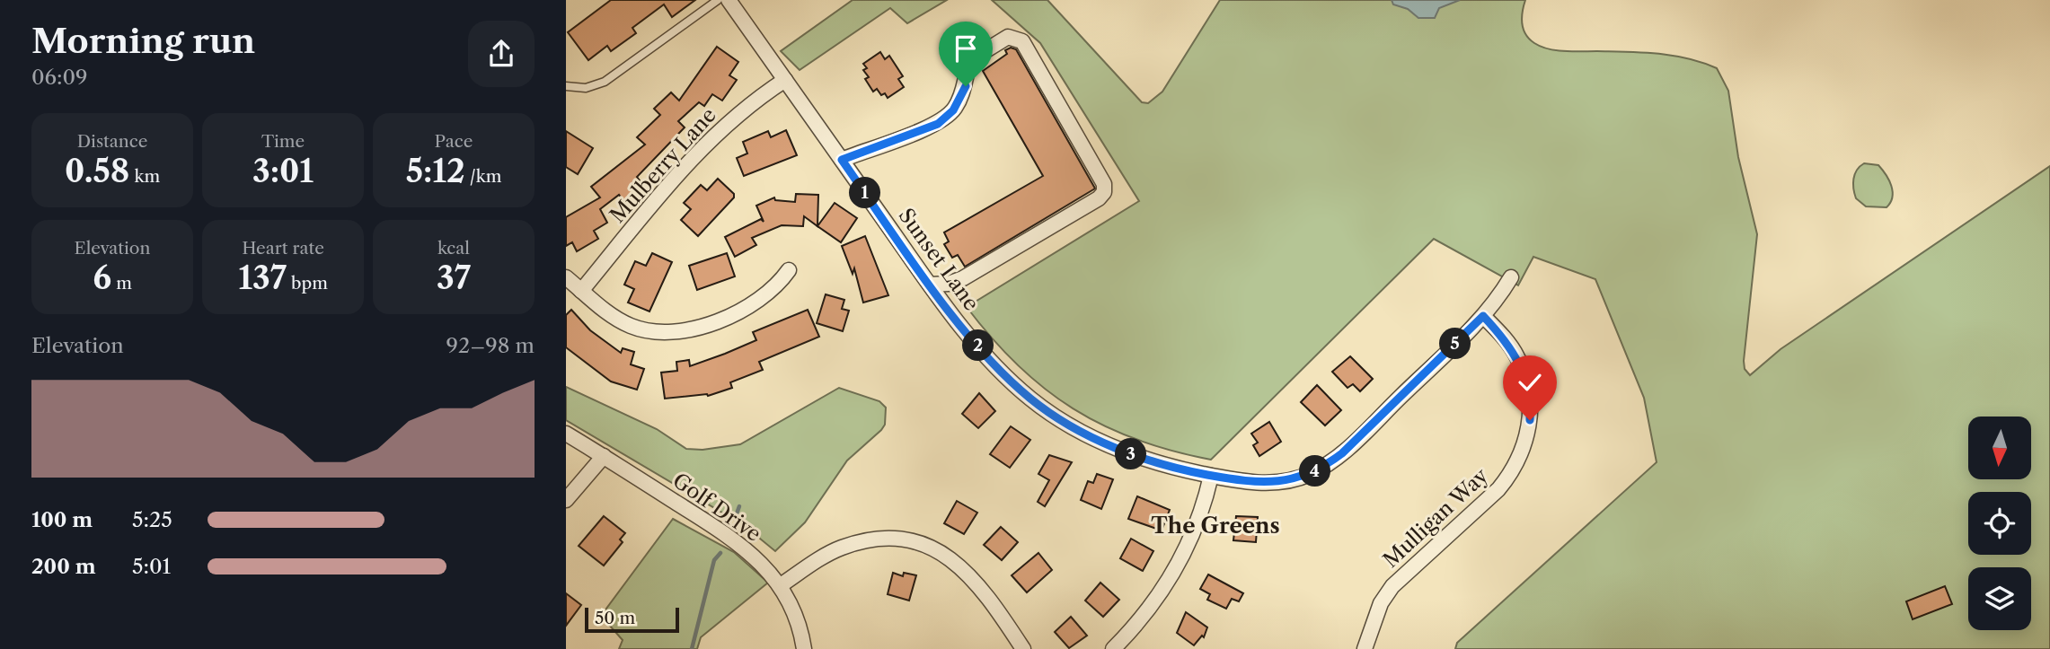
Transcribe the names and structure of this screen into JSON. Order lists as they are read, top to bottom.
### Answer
{
  "streets": {
    "street": [
      "Mulberry Lane",
      "Sunset Lane",
      "Golf Drive",
      "Mulligan Way"
    ]
  },
  "crossings": [
    ["Mulberry Lane", "Sunset Lane"],
    ["Sunset Lane", "Mulligan Way"]
  ],
  "districts": ["The Greens"],
  "scale_bar": "50 m",
  "north": "bottom",
  "page": {
    "heading": ["Morning run", "06:09"],
    "stats": [
      ["Distance", "0.58 km"],
      ["Time", "3:01"],
      ["Pace", "5:12 /km"],
      ["Elevation", "6 m"],
      ["Heart rate", "137 bpm"],
      ["kcal", "37"]
    ],
    "pins": [
      "1",
      "5",
      "2",
      "3",
      "4"
    ],
    "chart": ["Elevation", "92–98 m"],
    "list": [
      {
        "name": "100 m",
        "note": "5:25"
      },
      {
        "name": "200 m",
        "note": "5:01"
      }
    ],
    "scale": "50 m"
  }
}
